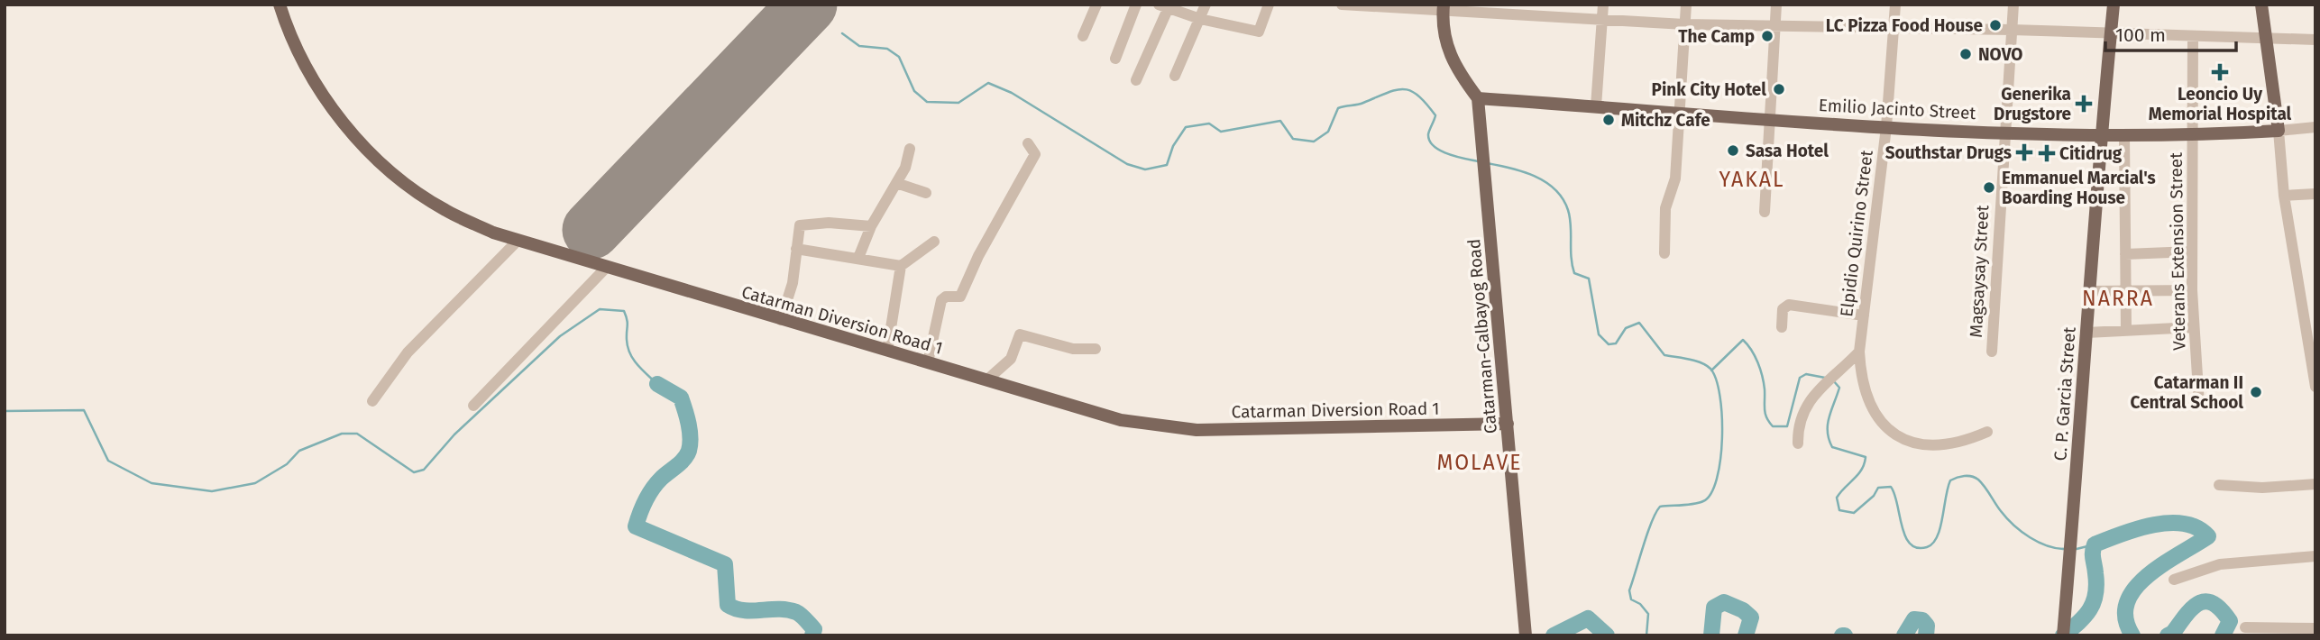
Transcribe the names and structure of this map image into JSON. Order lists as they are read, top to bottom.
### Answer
{
  "streets": {
    "main road": [
      "Emilio Jacinto Street",
      "Catarman Diversion Road 1",
      "Catarman-Calbayog Road",
      "C. P. Garcia Street"
    ],
    "street": ["Elpidio Quirino Street", "Veterans Extension Street", "Magsaysay Street"]
  },
  "crossings": [
    ["Emilio Jacinto Street", "Elpidio Quirino Street"],
    ["Emilio Jacinto Street", "Veterans Extension Street"],
    ["Emilio Jacinto Street", "Magsaysay Street"],
    ["Emilio Jacinto Street", "Catarman-Calbayog Road"],
    ["Emilio Jacinto Street", "C. P. Garcia Street"],
    ["Catarman Diversion Road 1", "Catarman-Calbayog Road"]
  ],
  "districts": ["YAKAL", "NARRA", "MOLAVE"],
  "places": {
    "other": [
      "LC Pizza Food House",
      "The Camp",
      "NOVO",
      "Pink City Hotel",
      "Mitchz Cafe",
      "Sasa Hotel",
      "Emmanuel Marcial's Boarding House",
      "Catarman II Central School"
    ],
    "health": [
      "Leoncio Uy Memorial Hospital",
      "Generika Drugstore",
      "Southstar Drugs",
      "Citidrug"
    ]
  },
  "scale_bar": "100 m"
}
